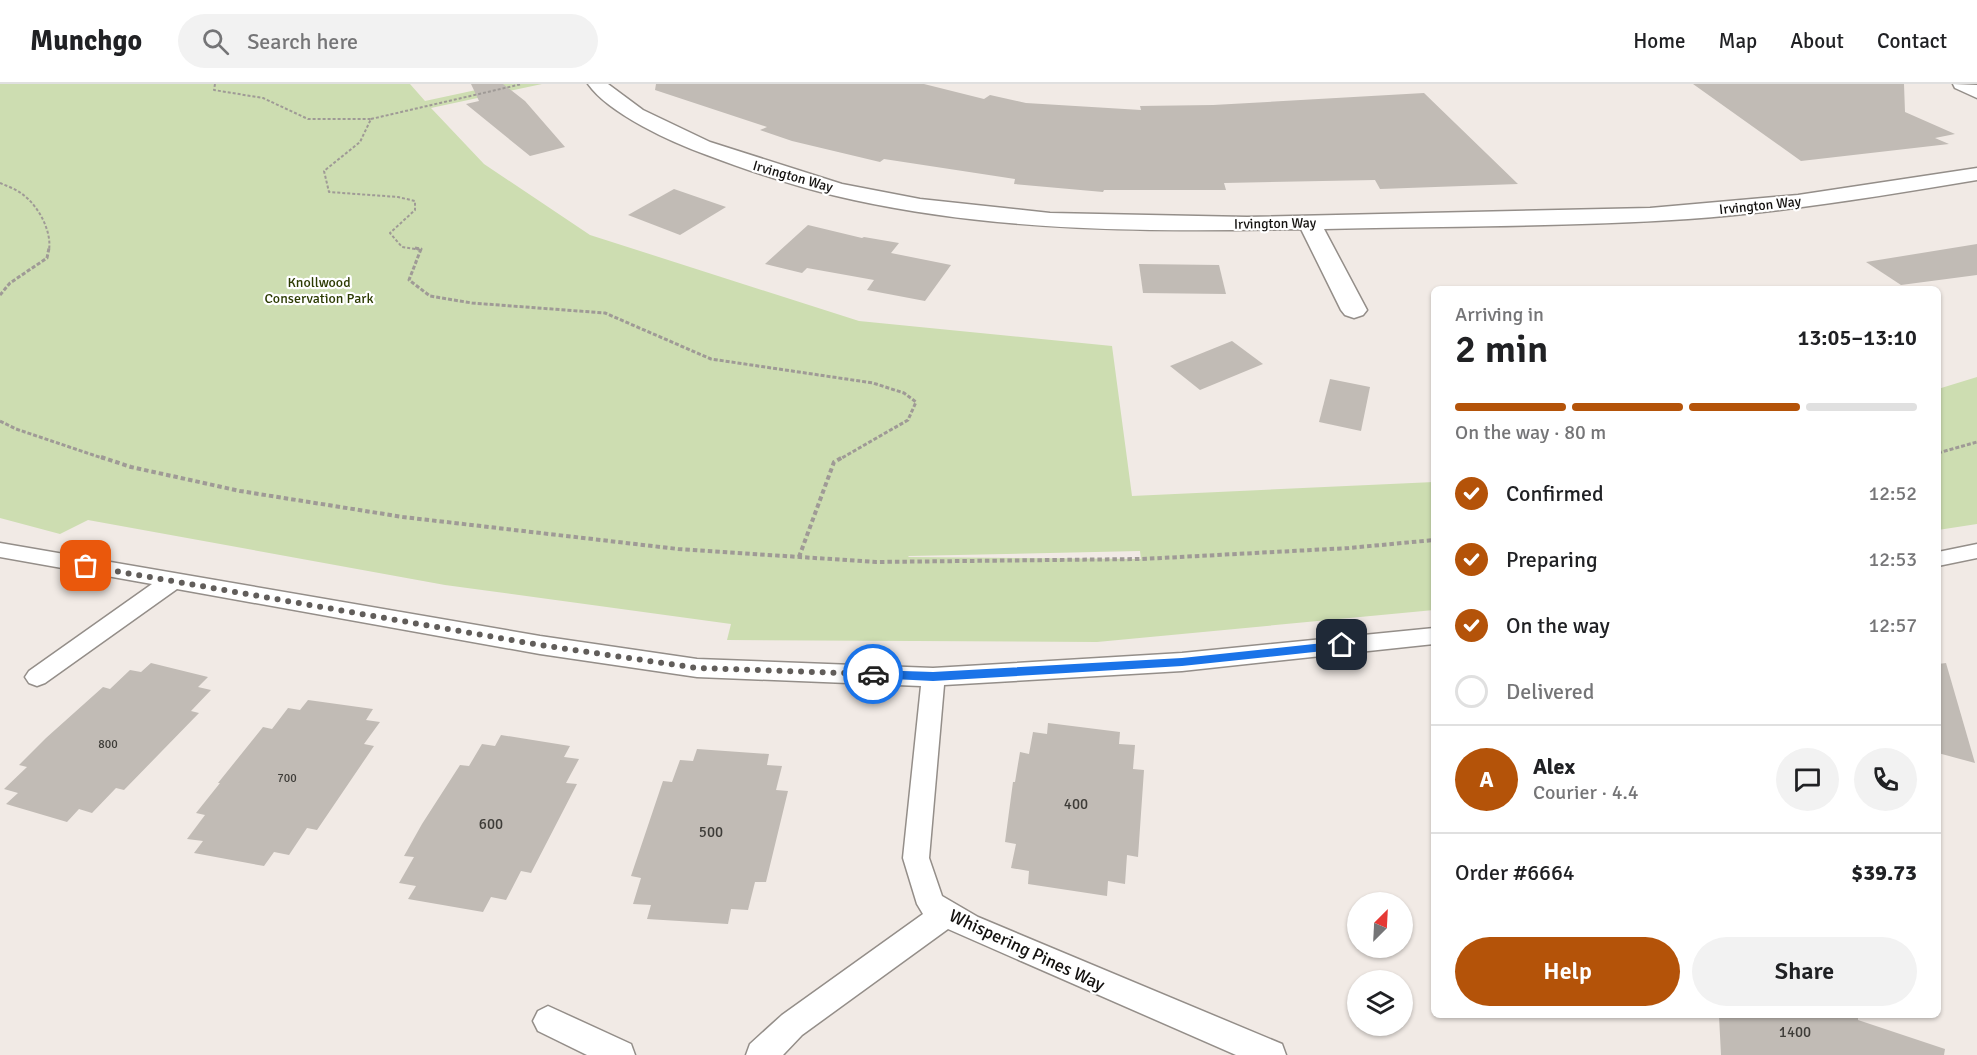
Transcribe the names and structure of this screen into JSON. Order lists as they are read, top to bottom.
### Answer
{
  "streets": {
    "street": ["Irvington Way"],
    "lane": ["Whispering Pines Way"]
  },
  "parks": ["Knollwood Conservation Park"],
  "house_numbers": [
    "800",
    "700",
    "400",
    "600",
    "500",
    "1400"
  ],
  "north": "top right",
  "page": {
    "header": "Munchgo",
    "search": "Search here",
    "nav": [
      "Home",
      "Map",
      "About",
      "Contact"
    ],
    "heading": ["2 min", "Arriving in", "13:05–13:10"],
    "panel": [
      "Alex",
      "Courier · 4.4",
      "Order #6664",
      "$39.73"
    ],
    "bar": "On the way · 80 m",
    "list": [
      ["Confirmed", "12:52"],
      ["Preparing", "12:53"],
      ["On the way", "12:57"],
      "Delivered"
    ],
    "round": "A",
    "buttons": ["Help", "Share"]
  }
}
